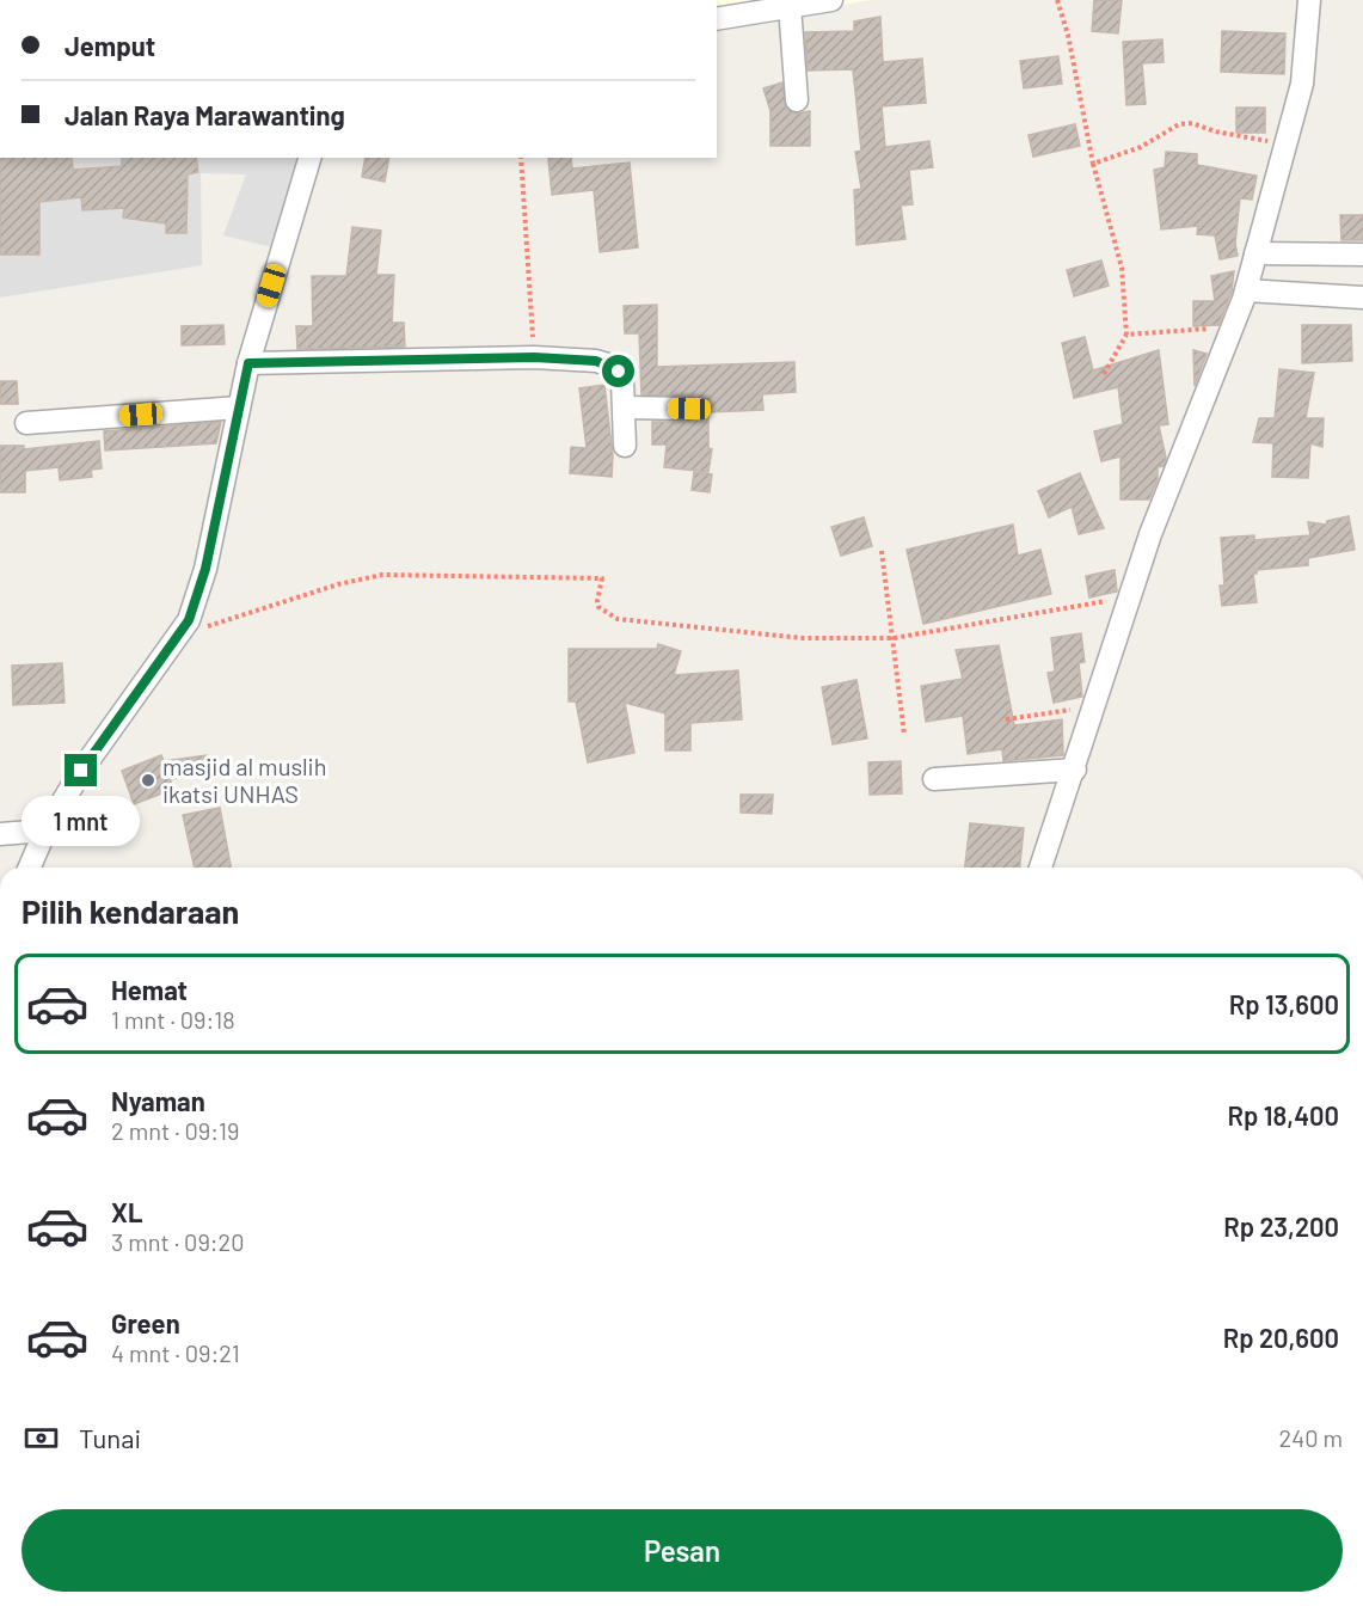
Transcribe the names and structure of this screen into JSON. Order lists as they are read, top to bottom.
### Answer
{
  "places": ["masjid al muslih ikatsi UNHAS"],
  "page": {
    "banner": ["Jemput", "Jalan Raya Marawanting"],
    "bubble": "1 mnt",
    "heading": "Pilih kendaraan",
    "list": [
      {
        "name": "Hemat",
        "note": "1 mnt · 09:18",
        "value": "Rp 13,600"
      },
      {
        "name": "Nyaman",
        "note": "2 mnt · 09:19",
        "value": "Rp 18,400"
      },
      {
        "name": "XL",
        "note": "3 mnt · 09:20",
        "value": "Rp 23,200"
      },
      {
        "name": "Green",
        "note": "4 mnt · 09:21",
        "value": "Rp 20,600"
      }
    ],
    "pay": ["Tunai", "240 m"],
    "buttons": "Pesan"
  }
}
